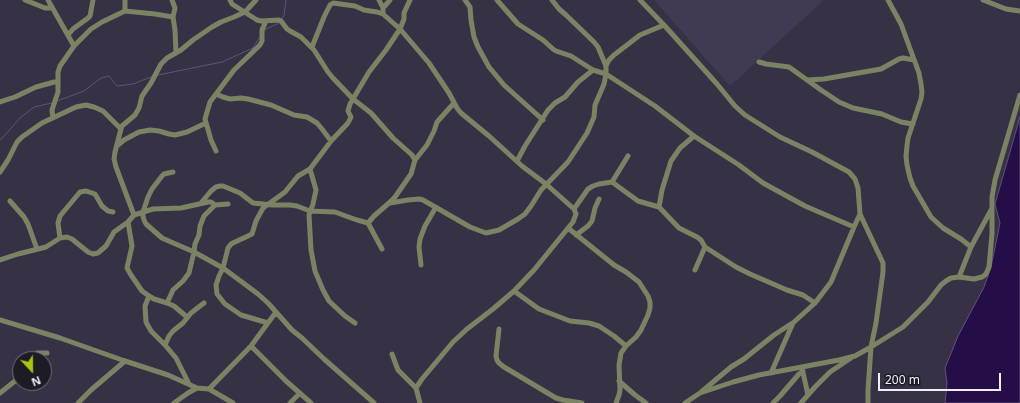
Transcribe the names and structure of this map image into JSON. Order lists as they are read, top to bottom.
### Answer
{
  "scale_bar": "200 m",
  "north": "bottom"
}
